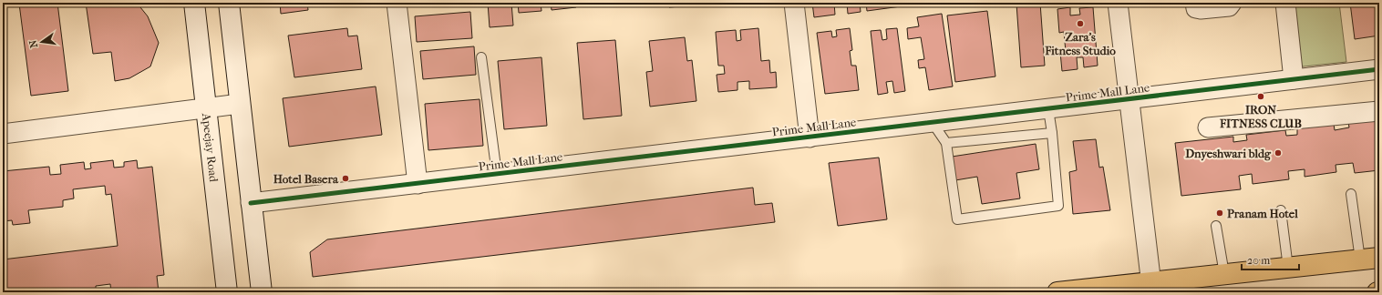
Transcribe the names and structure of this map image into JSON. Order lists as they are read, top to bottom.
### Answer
{
  "streets": {
    "main road": ["Apeejay Road"],
    "street": ["Prime Mall Lane"]
  },
  "places": [
    "Zara’s Fitness Studio",
    "IRON FITNESS CLUB",
    "Dnyeshwari bldg",
    "Hotel Basera",
    "Pranam Hotel"
  ],
  "scale_bar": "20 m",
  "north": "left"
}
